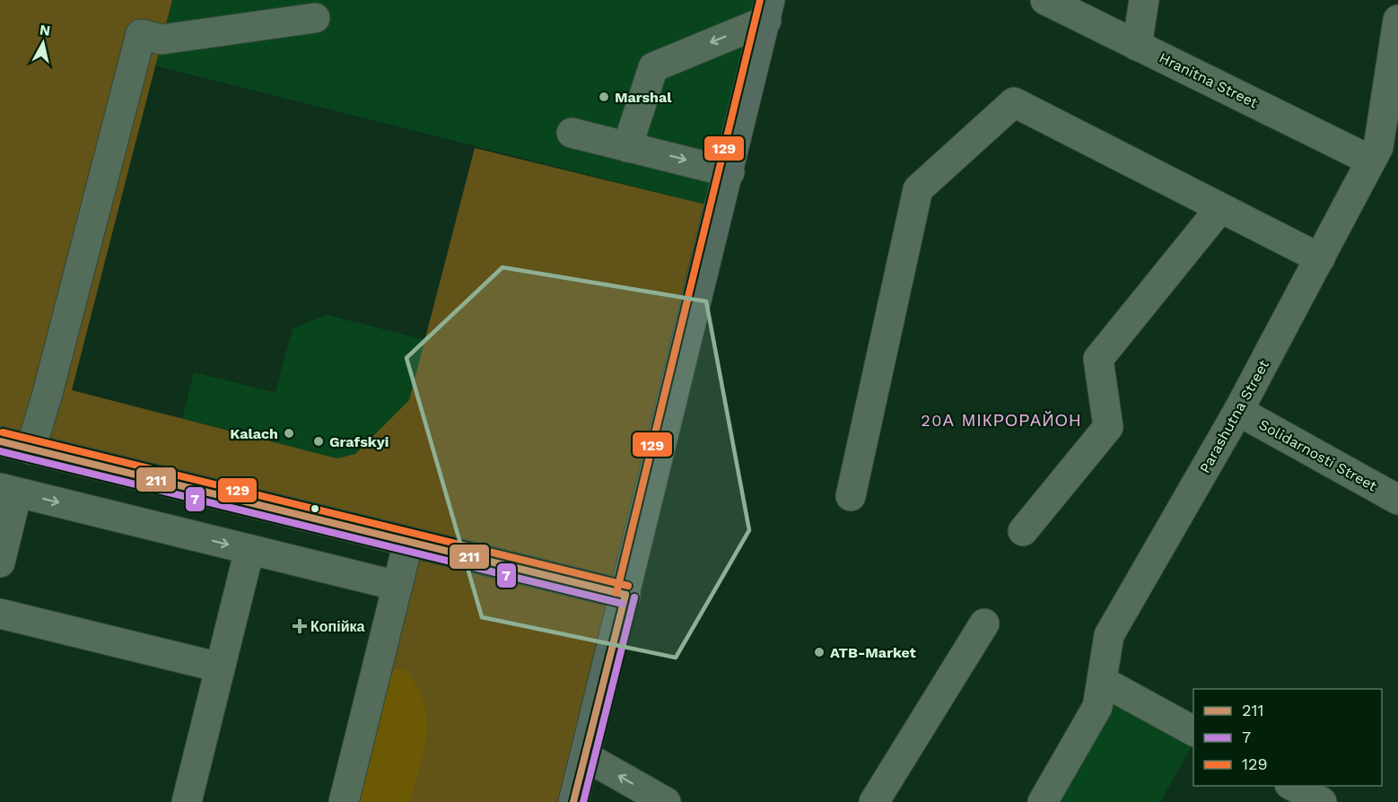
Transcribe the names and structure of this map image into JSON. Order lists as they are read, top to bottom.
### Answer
{
  "streets": {
    "street": ["Hranitna Street", "Parashutna Street", "Solidarnosti Street"]
  },
  "crossings": [
    ["Hranitna Street", "Parashutna Street"],
    ["Parashutna Street", "Solidarnosti Street"]
  ],
  "districts": ["20А МІКРОРАЙОН"],
  "places": {
    "other": [
      "Marshal",
      "Kalach",
      "Grafskyi",
      "ATB-Market"
    ],
    "health": ["Копійка"]
  },
  "lines": ["transit line 129", "transit line 211", "transit line 7"],
  "legend": ["211", "7", "129"],
  "north": "top"
}
